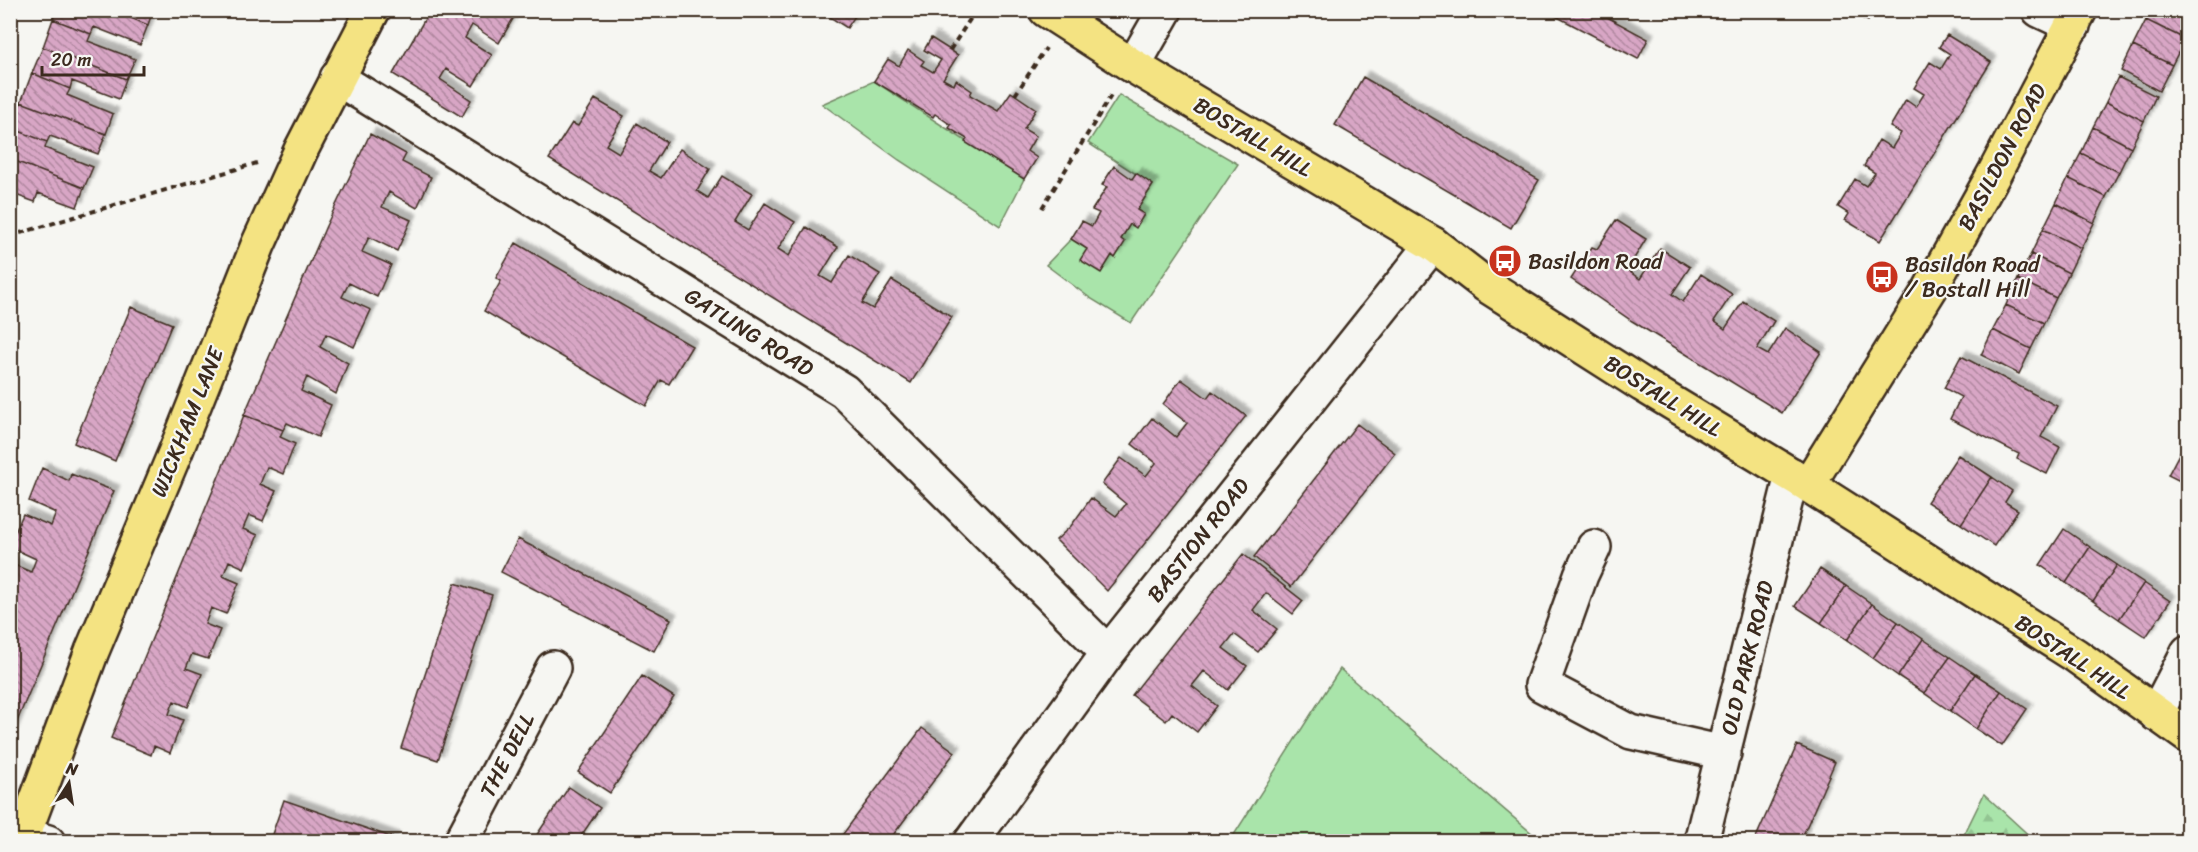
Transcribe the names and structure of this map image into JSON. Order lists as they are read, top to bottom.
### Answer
{
  "streets": {
    "main road": ["BOSTALL HILL", "BASILDON ROAD", "WICKHAM LANE"],
    "street": [
      "GATLING ROAD",
      "BASTION ROAD",
      "OLD PARK ROAD",
      "THE DELL"
    ]
  },
  "crossings": [
    ["BOSTALL HILL", "BASILDON ROAD"],
    ["BOSTALL HILL", "BASTION ROAD"],
    ["BOSTALL HILL", "OLD PARK ROAD"],
    ["BASILDON ROAD", "OLD PARK ROAD"],
    ["GATLING ROAD", "WICKHAM LANE"],
    ["GATLING ROAD", "BASTION ROAD"]
  ],
  "places": {
    "bus stop": ["Basildon Road", "Basildon Road / Bostall Hill"]
  },
  "scale_bar": "20 m",
  "north": "top"
}
